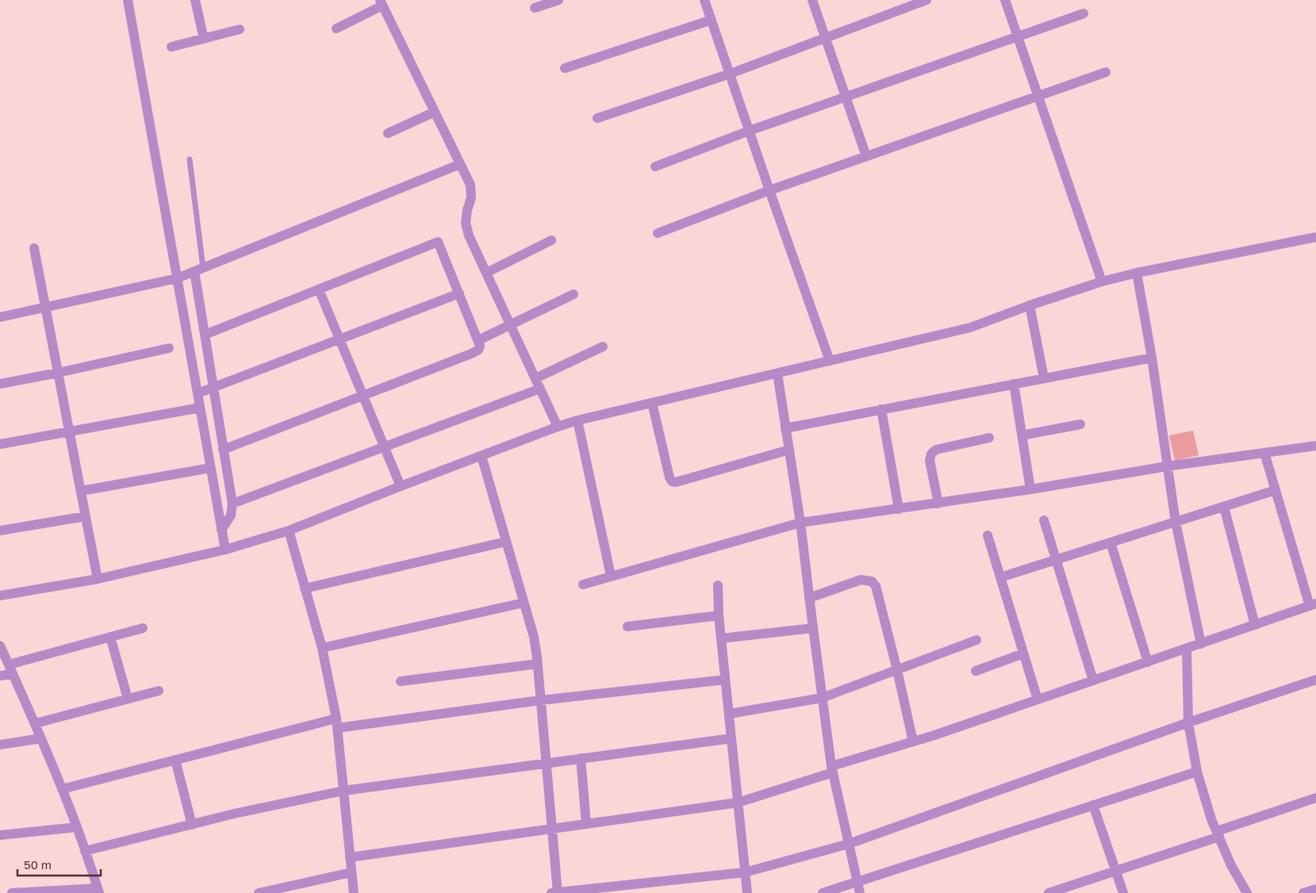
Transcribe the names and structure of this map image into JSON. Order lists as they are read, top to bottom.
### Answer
{
  "scale_bar": "50 m"
}
